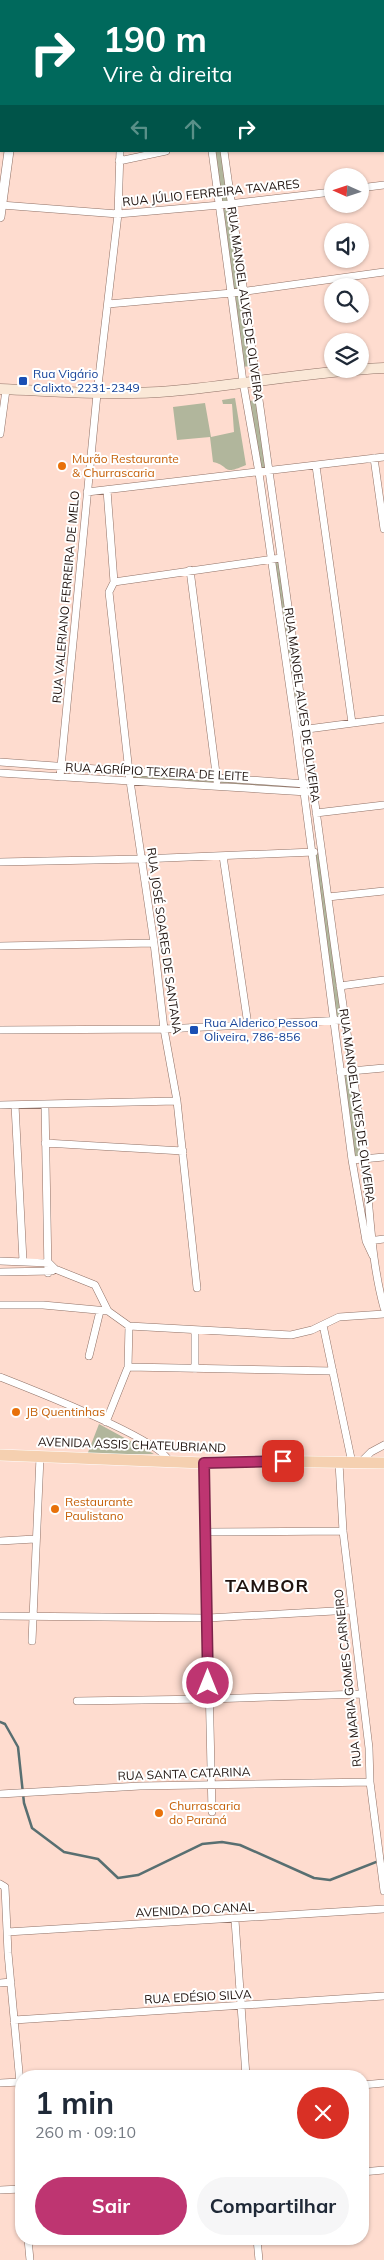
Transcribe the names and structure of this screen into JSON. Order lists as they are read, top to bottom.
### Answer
{
  "streets": {
    "main road": ["AVENIDA ASSIS CHATEUBRIAND"],
    "street": [
      "RUA JÚLIO FERREIRA TAVARES",
      "RUA MANOEL ALVES DE OLIVEIRA",
      "RUA VALERIANO FERREIRA DE MELO",
      "RUA AGRÍPIO TEXEIRA DE LEITE",
      "RUA JOSÉ SOARES DE SANTANA",
      "RUA MARIA GOMES CARNEIRO",
      "RUA SANTA CATARINA",
      "AVENIDA DO CANAL",
      "RUA EDÉSIO SILVA"
    ]
  },
  "crossings": [
    ["RUA JÚLIO FERREIRA TAVARES", "RUA MANOEL ALVES DE OLIVEIRA"],
    ["RUA JÚLIO FERREIRA TAVARES", "RUA VALERIANO FERREIRA DE MELO"],
    ["RUA MANOEL ALVES DE OLIVEIRA", "RUA AGRÍPIO TEXEIRA DE LEITE"],
    ["RUA VALERIANO FERREIRA DE MELO", "RUA AGRÍPIO TEXEIRA DE LEITE"],
    ["RUA AGRÍPIO TEXEIRA DE LEITE", "RUA JOSÉ SOARES DE SANTANA"],
    ["AVENIDA ASSIS CHATEUBRIAND", "RUA MARIA GOMES CARNEIRO"],
    ["RUA MARIA GOMES CARNEIRO", "RUA SANTA CATARINA"]
  ],
  "districts": ["TAMBOR"],
  "places": {
    "transit": ["Rua Vigário Calixto, 2231-2349", "Rua Alderico Pessoa Oliveira, 786-856"],
    "other": [
      "Murão Restaurante & Churrascaria",
      "JB Quentinhas",
      "Restaurante Paulistano",
      "Churrascaria do Paraná"
    ]
  },
  "north": "left",
  "page": {
    "turn": ["190 m", "Vire à direita"],
    "heading": ["1 min", "260 m · 09:10"],
    "buttons": ["Sair", "Compartilhar"]
  }
}
